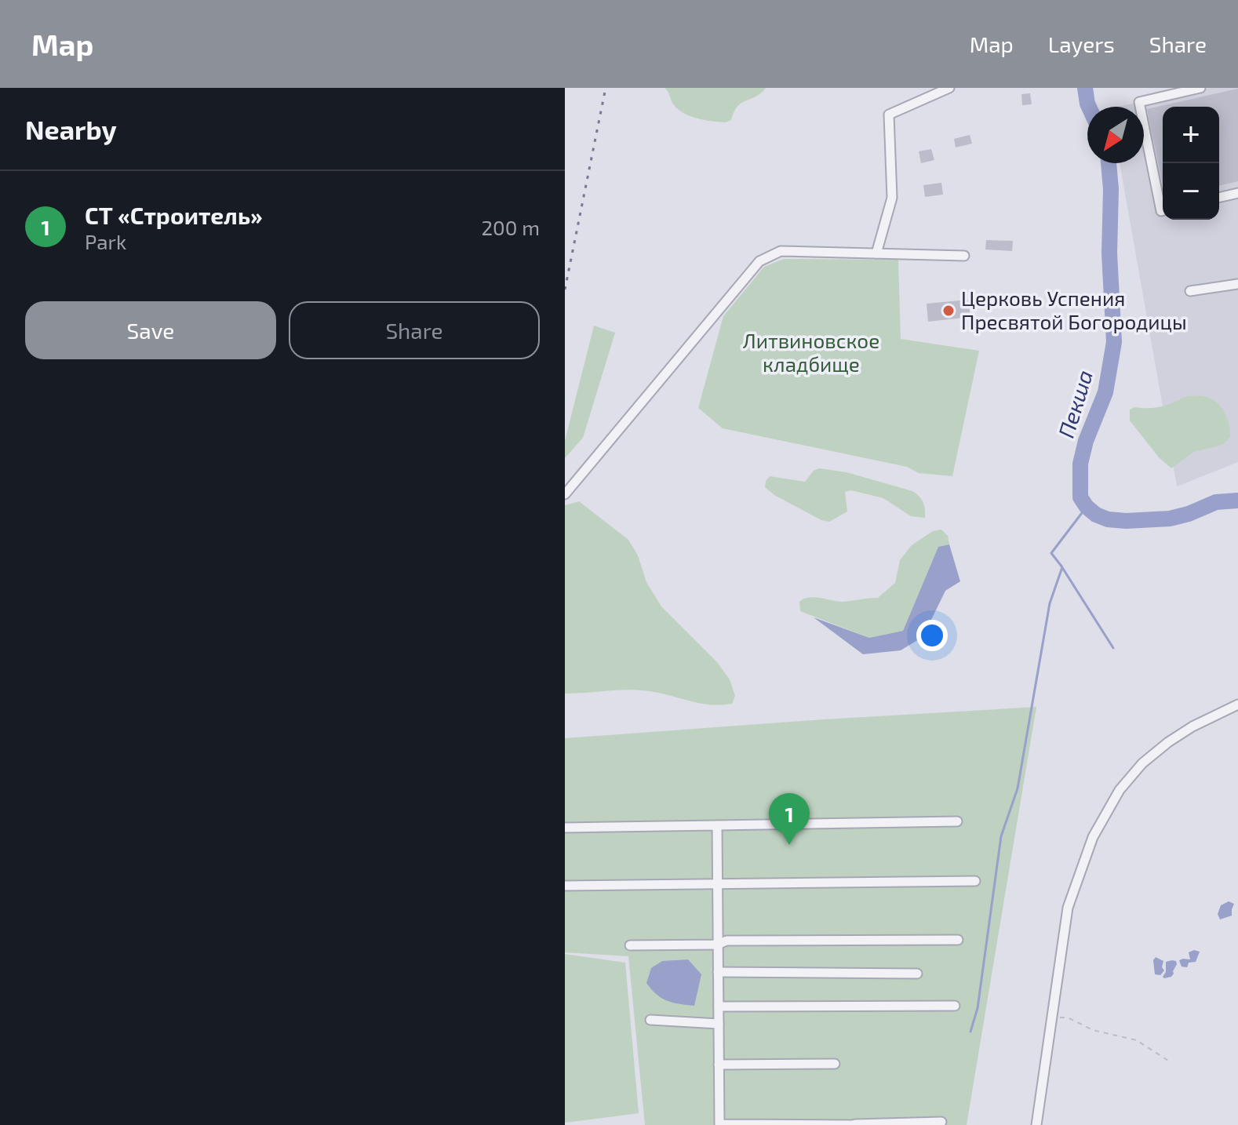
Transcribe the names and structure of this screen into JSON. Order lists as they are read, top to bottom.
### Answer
{
  "water": ["Пекша"],
  "parks": ["Литвиновское кладбище"],
  "places": ["Церковь Успения Пресвятой Богородицы"],
  "north": "bottom left",
  "page": {
    "header": "Map",
    "nav": ["Map", "Layers", "Share"],
    "heading": "Nearby",
    "map_buttons": ["+", "−"],
    "list": [
      {
        "mark": "1",
        "name": "СТ «Строитель»",
        "note": "Park",
        "value": "200 m"
      }
    ],
    "buttons": ["Save", "Share"],
    "pins": "1"
  }
}
